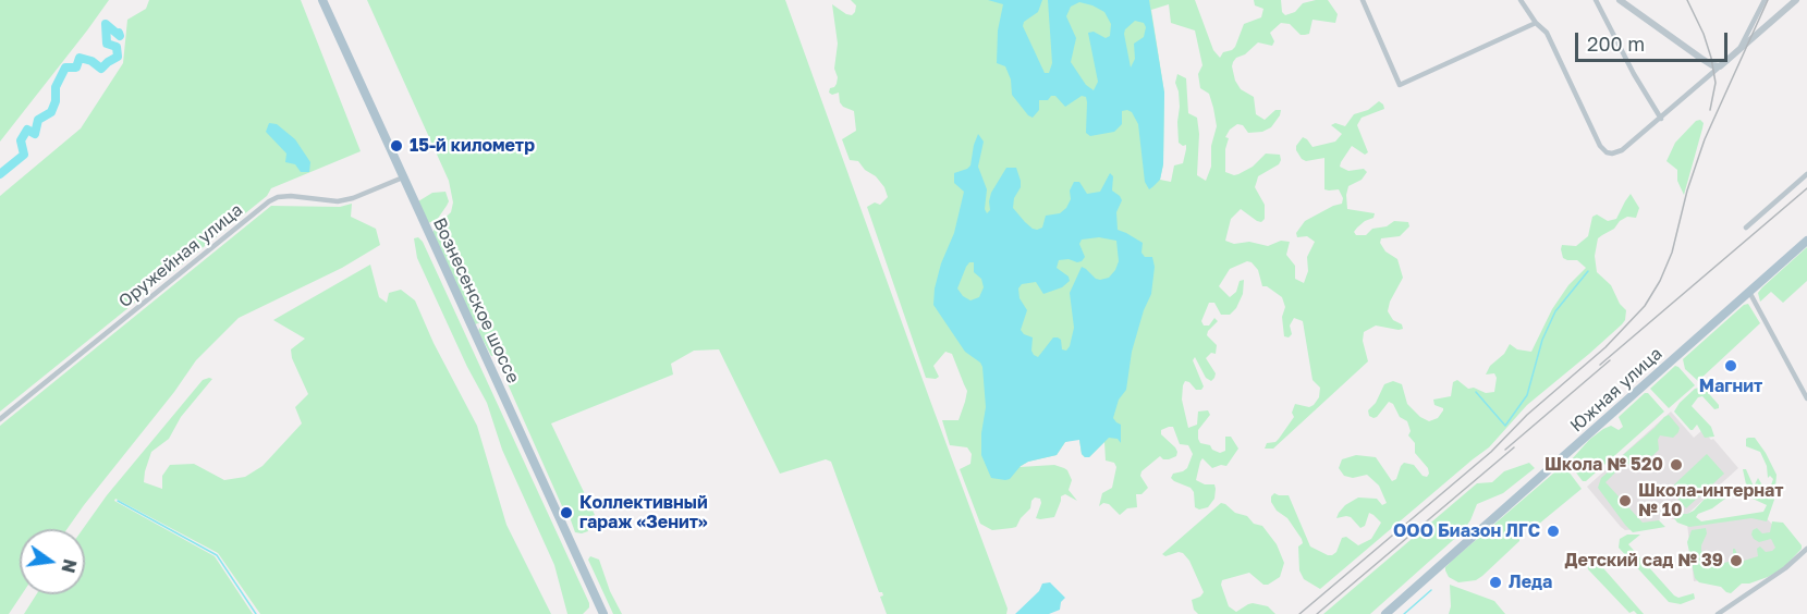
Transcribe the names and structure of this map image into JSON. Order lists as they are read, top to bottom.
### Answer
{
  "streets": {
    "main road": ["Вознесенское шоссе", "Южная улица"],
    "street": ["Оружейная улица"]
  },
  "crossings": [
    ["Оружейная улица", "Вознесенское шоссе"]
  ],
  "places": [
    "15-й километр",
    "Магнит",
    "Школа № 520",
    "Школа-интернат № 10",
    "Коллективный гараж «Зенит»",
    "ООО Биазон ЛГС",
    "Детский сад № 39",
    "Леда"
  ],
  "scale_bar": "200 m",
  "north": "right"
}
